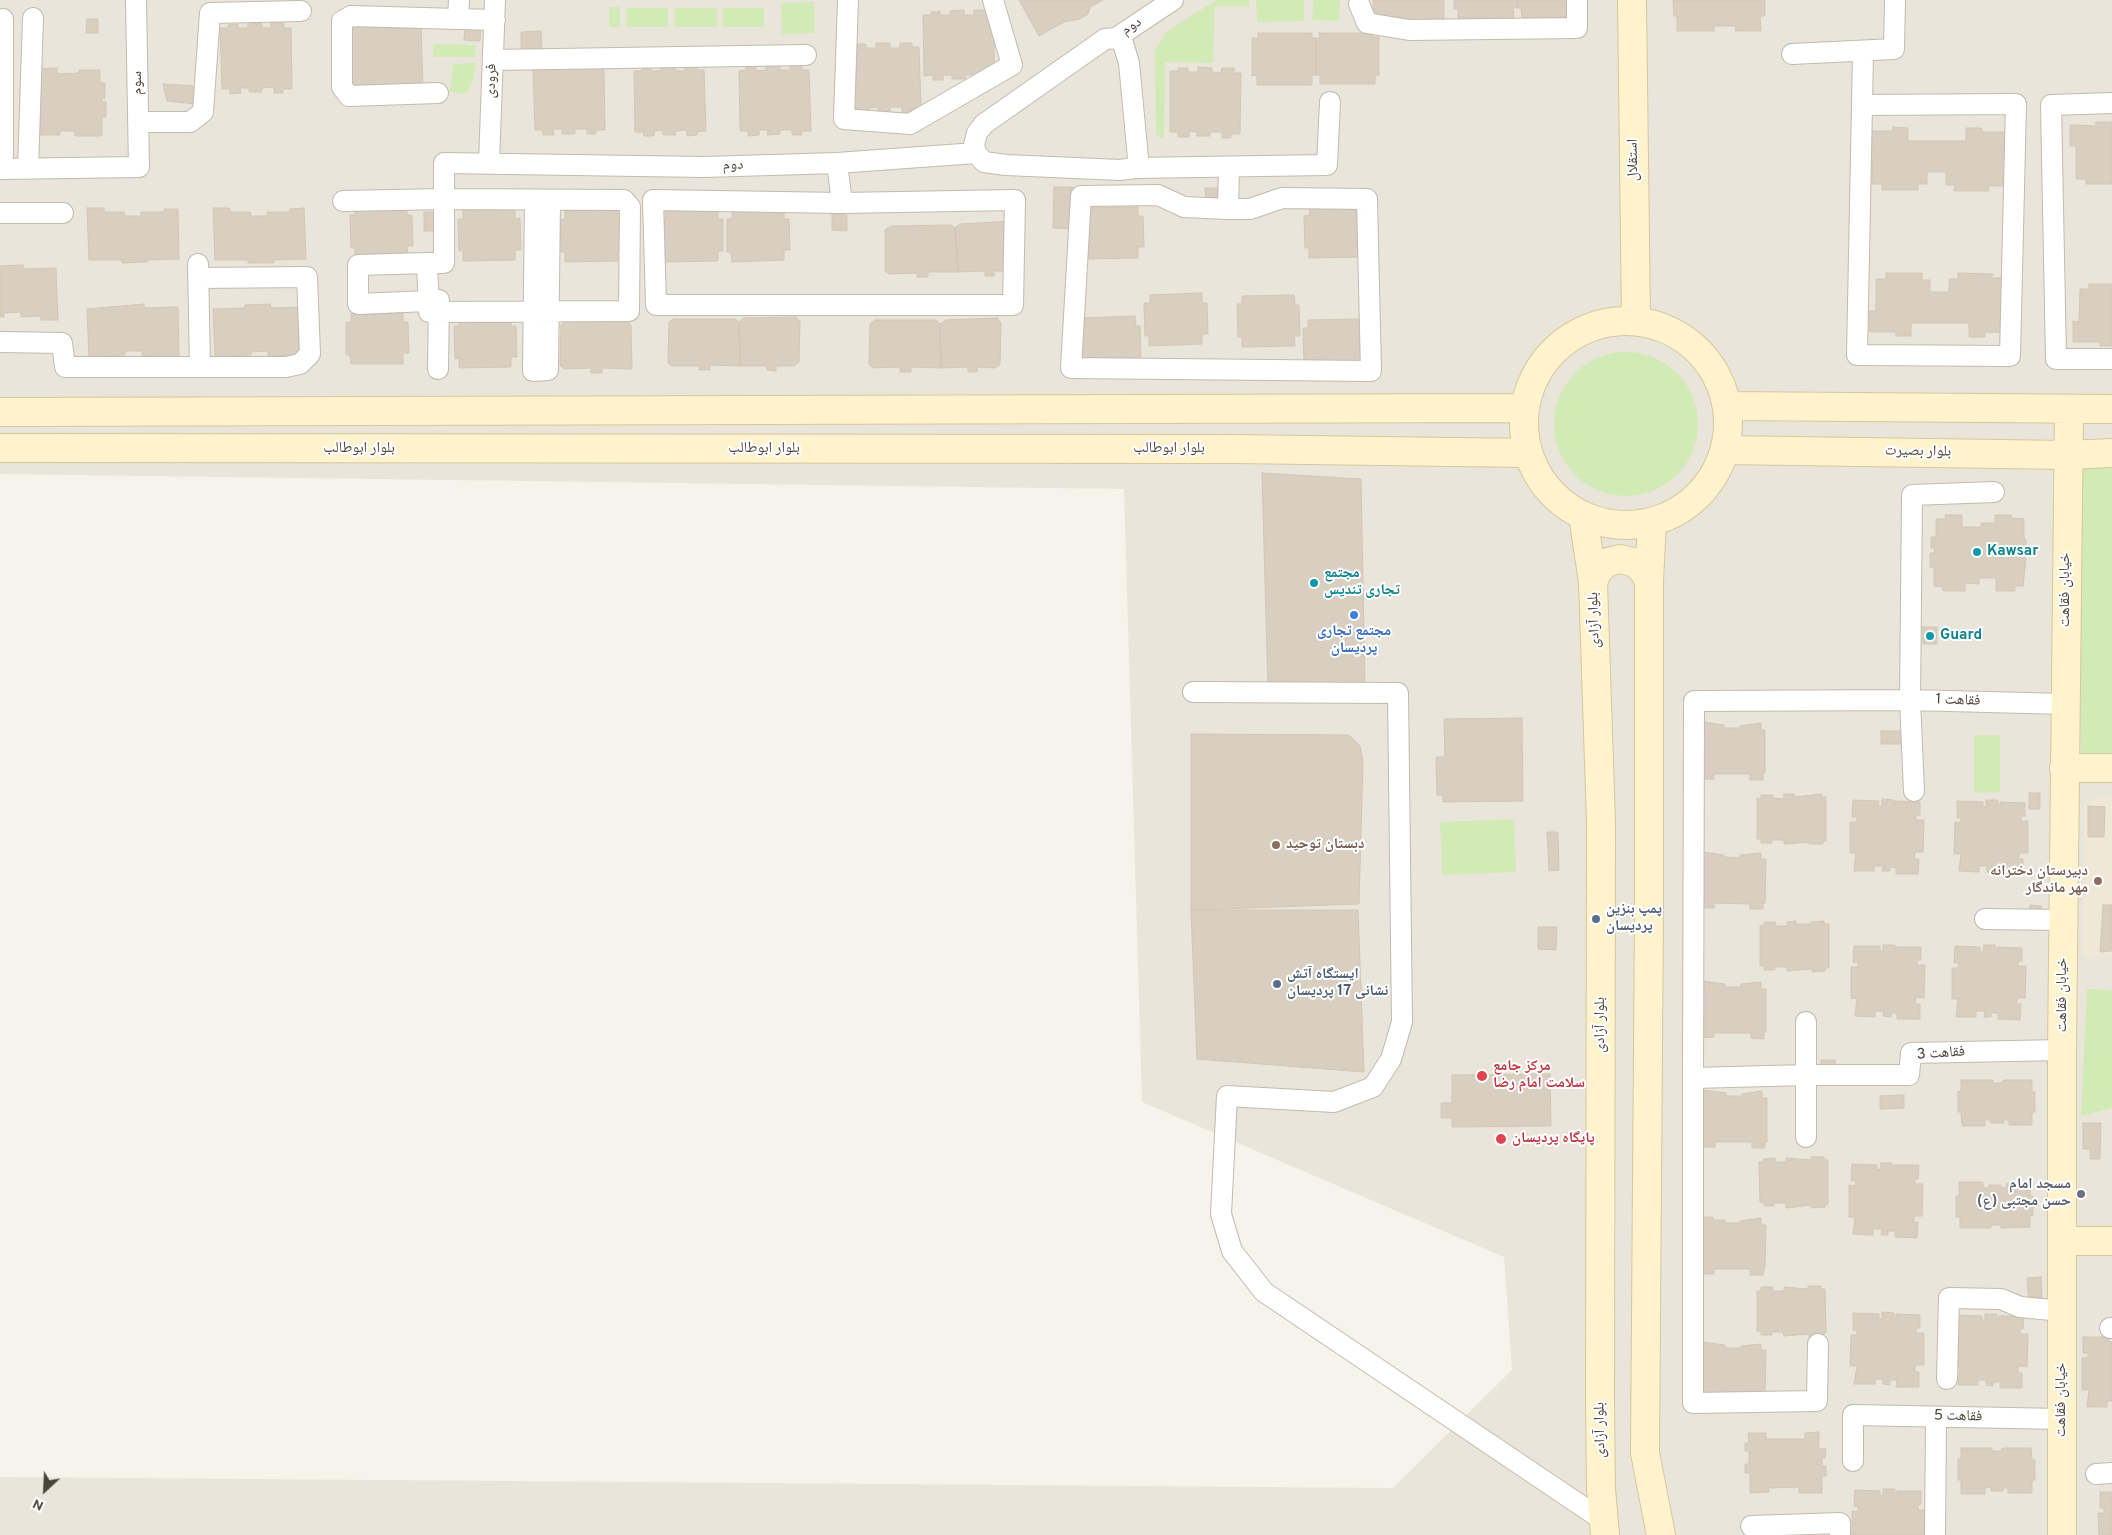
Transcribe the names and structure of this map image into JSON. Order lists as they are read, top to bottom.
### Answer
{
  "streets": {
    "main road": [
      "استقلال",
      "بلوار ابوطالب",
      "بلوار بصیرت",
      "خیابان فقاهت",
      "بلوار آزادی"
    ],
    "street": [
      "دوم",
      "فرودی",
      "سوم",
      "فقاهت 1",
      "فقاهت 3",
      "فقاهت 5"
    ]
  },
  "crossings": [
    ["دوم", "فرودی"],
    ["بلوار بصیرت", "خیابان فقاهت"],
    ["خیابان فقاهت", "فقاهت 1"],
    ["خیابان فقاهت", "فقاهت 3"],
    ["خیابان فقاهت", "فقاهت 5"]
  ],
  "places": [
    "Kawsar",
    "مجتمع تجاری تندیس",
    "مجتمع تجاری پردیسان",
    "Guard",
    "دبستان توحید",
    "دبیرستان دخترانه مهر ماندگار",
    "پمپ بنزین پردیسان",
    "ایستگاه آتش نشانی 17 پردیسان",
    "مرکز جامع سلامت امام رضا",
    "پایگاه پردیسان",
    "مسجد امام حسن مجتبی (ع)"
  ],
  "north": "bottom left"
}
